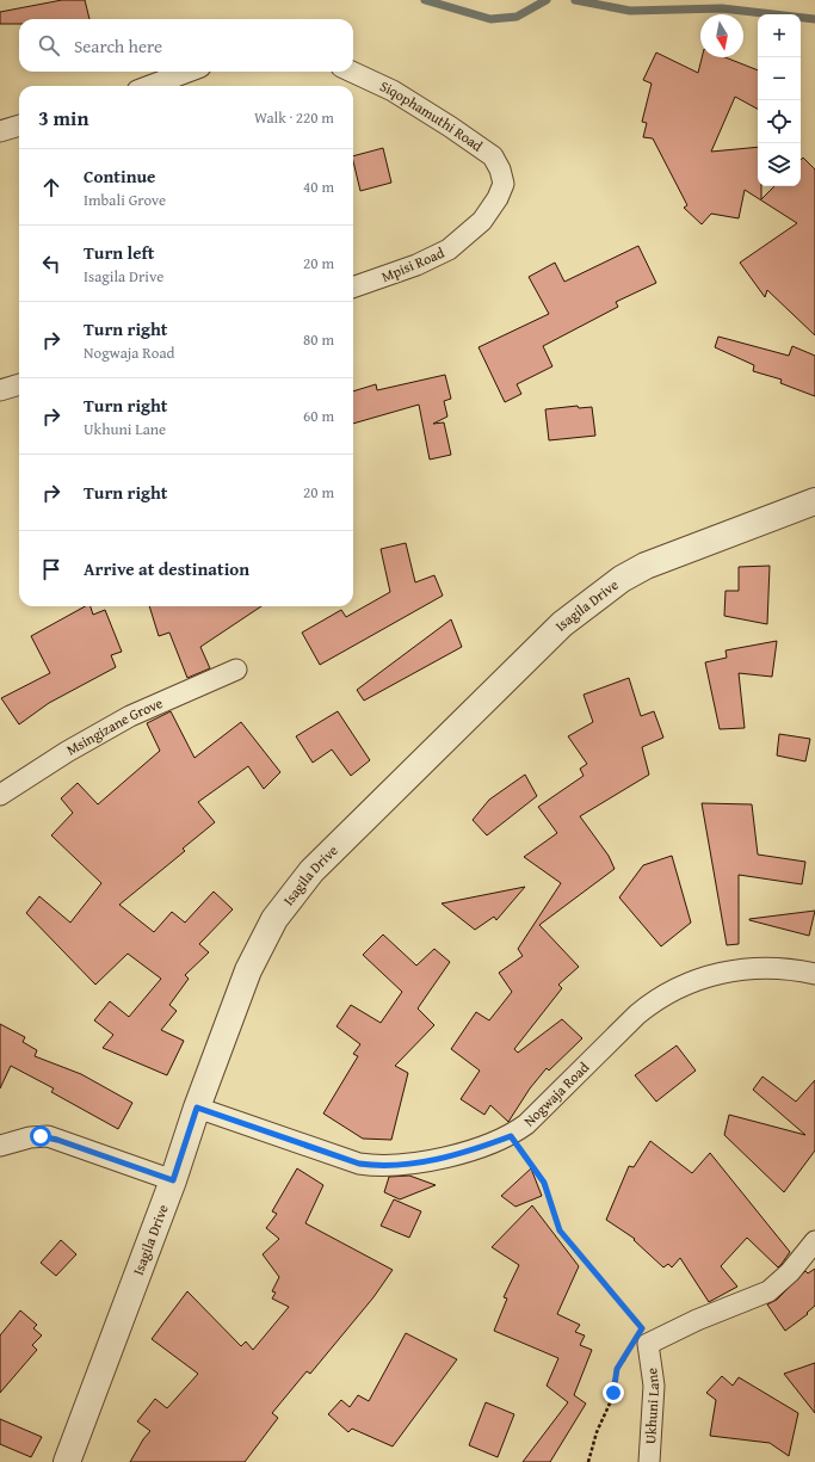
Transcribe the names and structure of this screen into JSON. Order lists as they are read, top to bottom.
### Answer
{
  "streets": {
    "street": [
      "Siqophamuthi Road",
      "Mpisi Road",
      "Isagila Drive",
      "Msingizane Grove",
      "Nogwaja Road",
      "Ukhuni Lane"
    ]
  },
  "crossings": [
    ["Siqophamuthi Road", "Mpisi Road"],
    ["Isagila Drive", "Nogwaja Road"]
  ],
  "north": "bottom",
  "page": {
    "map_buttons": ["+", "−"],
    "search": "Search here",
    "heading": ["3 min", "Walk · 220 m"],
    "list": [
      ["Continue", "Imbali Grove", "40 m"],
      ["Turn left", "Isagila Drive", "20 m"],
      ["Turn right", "Nogwaja Road", "80 m"],
      ["Turn right", "Ukhuni Lane", "60 m"],
      ["Turn right", "20 m"],
      "Arrive at destination"
    ]
  }
}
